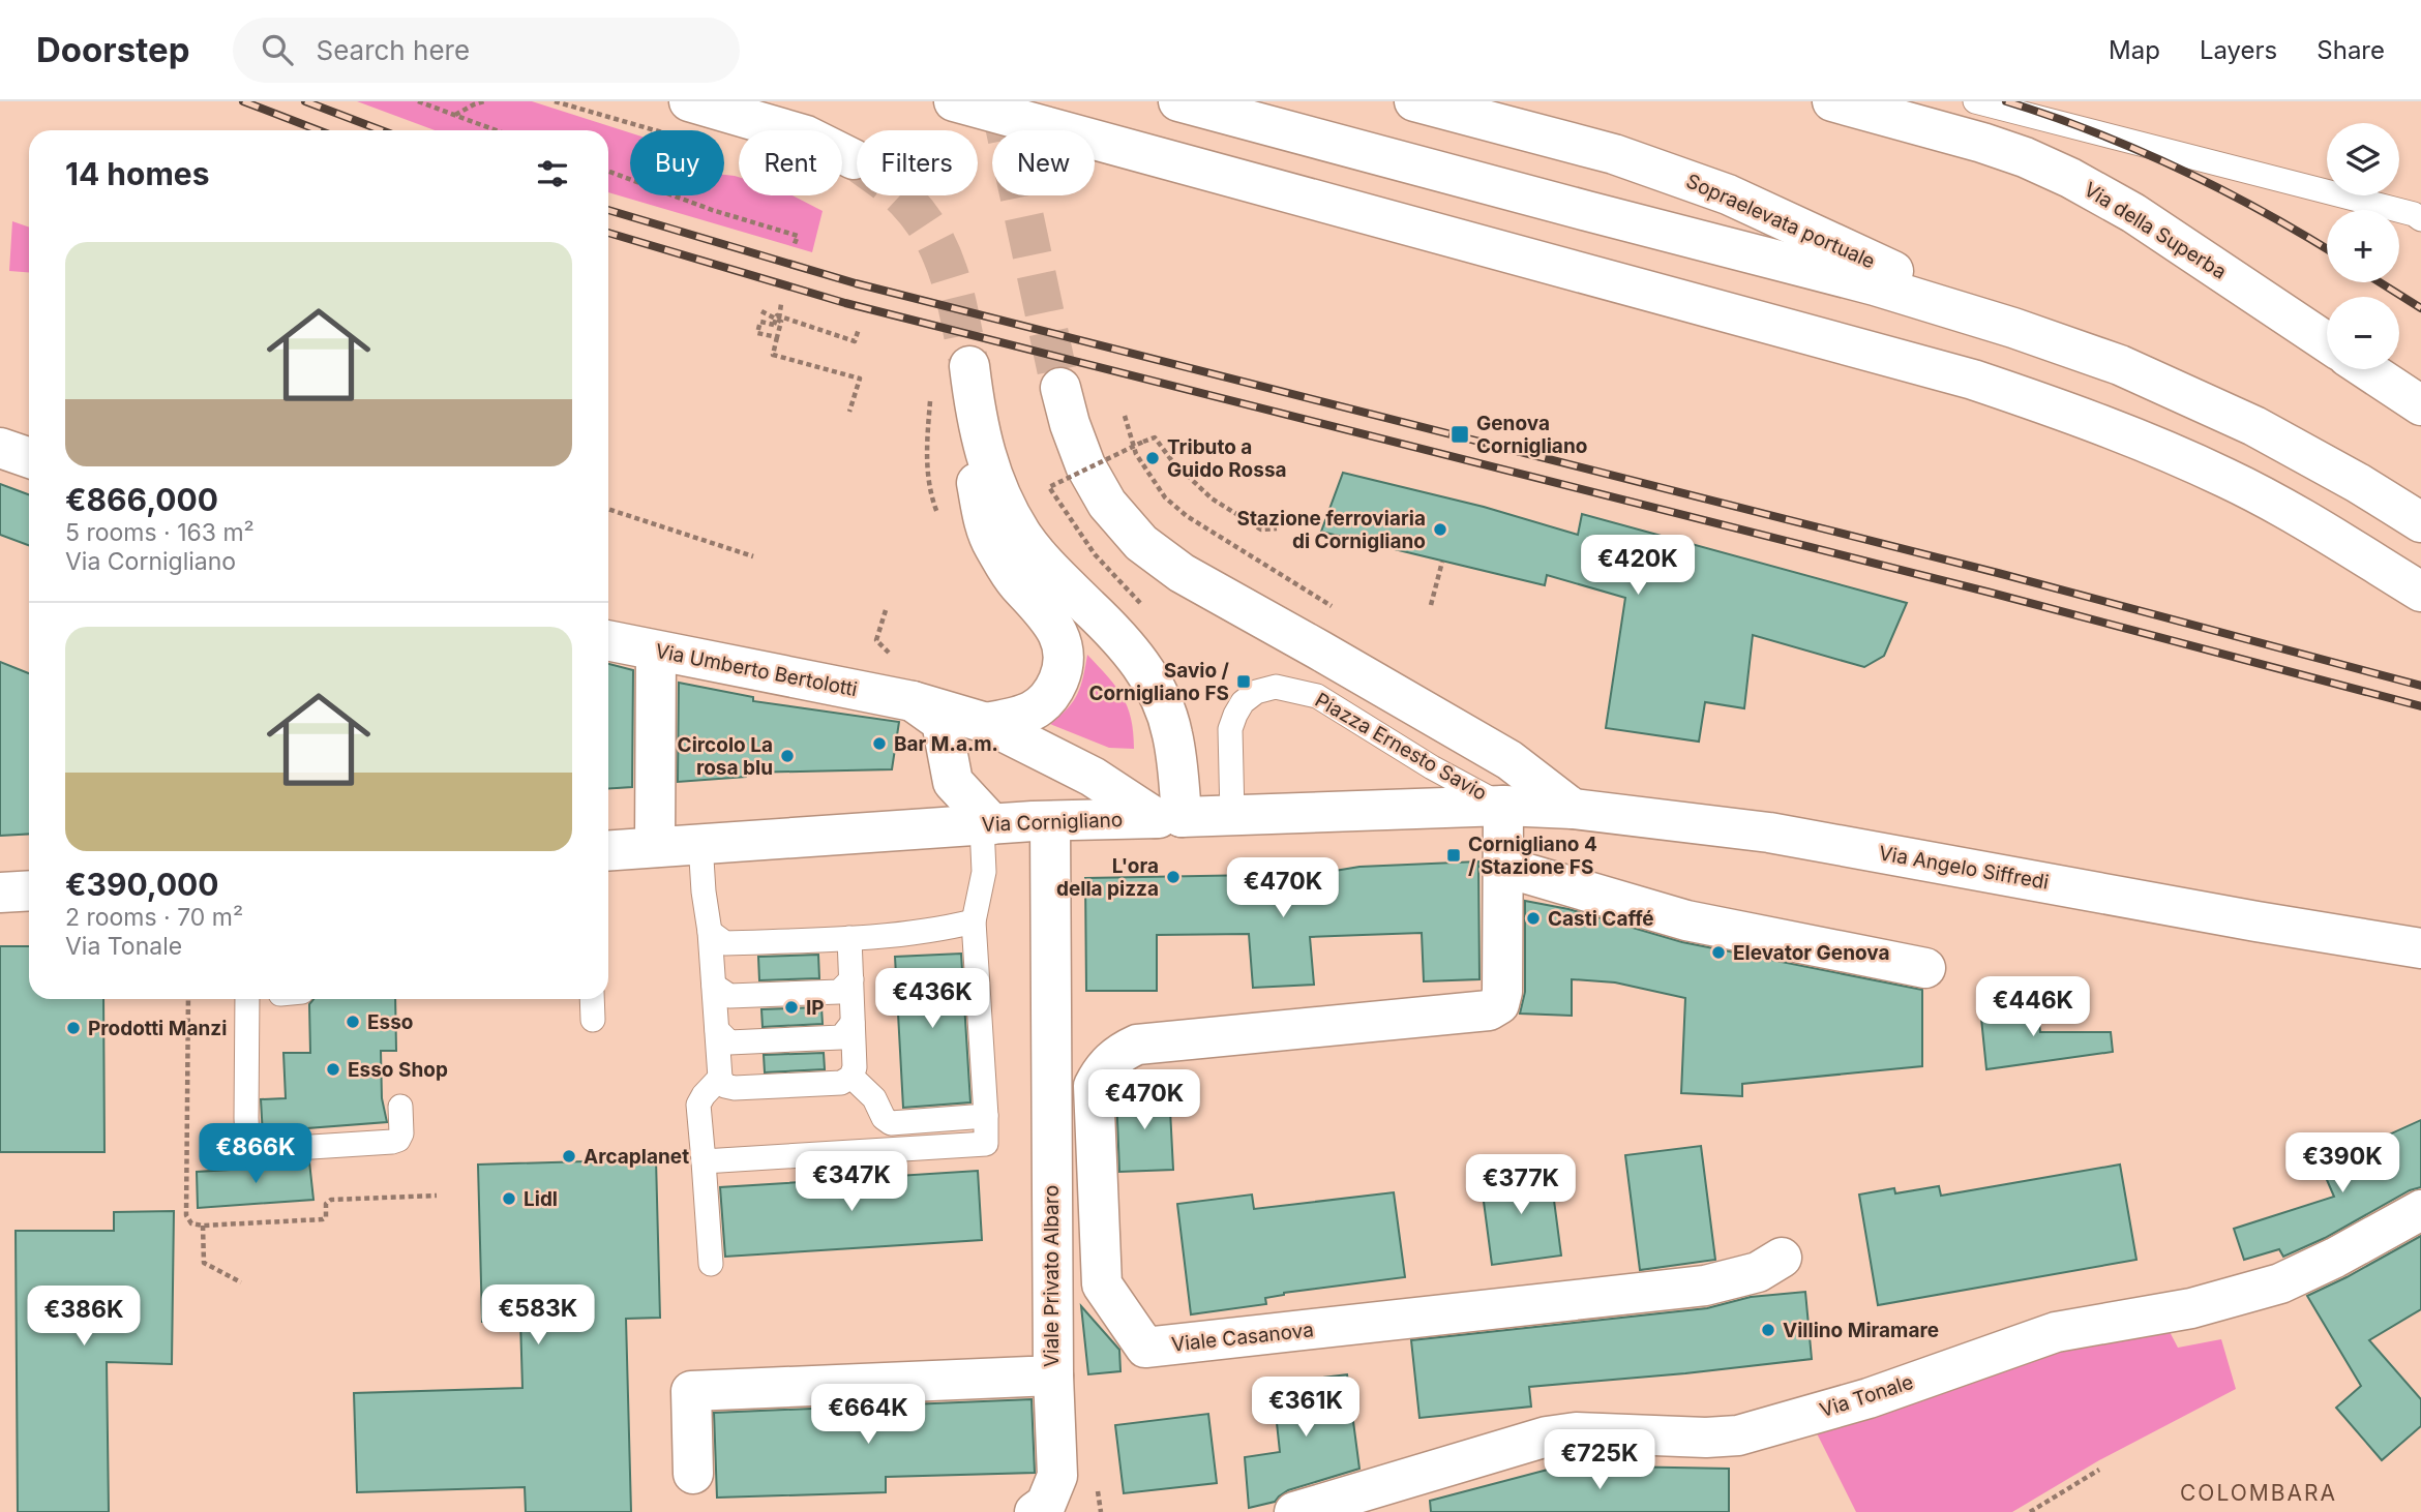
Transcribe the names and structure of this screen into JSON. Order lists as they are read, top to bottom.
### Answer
{
  "streets": {
    "main road": [
      "Sopraelevata portuale",
      "Via della Superba",
      "Via Umberto Bertolotti",
      "Via Cornigliano",
      "Via Angelo Siffredi",
      "Viale Privato Albaro",
      "Viale Casanova",
      "Via Tonale"
    ],
    "lane": ["Piazza Ernesto Savio"]
  },
  "crossings": [
    ["Via Umberto Bertolotti", "Via Cornigliano"],
    ["Piazza Ernesto Savio", "Via Cornigliano"],
    ["Piazza Ernesto Savio", "Via Angelo Siffredi"],
    ["Via Cornigliano", "Via Angelo Siffredi"],
    ["Via Cornigliano", "Viale Privato Albaro"]
  ],
  "districts": ["COLOMBARA"],
  "places": {
    "transit": ["Genova Cornigliano", "Savio / Cornigliano FS", "Cornigliano 4 / Stazione FS"],
    "other": [
      "Tributo a Guido Rossa",
      "Stazione ferroviaria di Cornigliano",
      "Bar M.a.m.",
      "Circolo La rosa blu",
      "L'ora della pizza",
      "Casti Caffé",
      "Elevator Genova",
      "IP",
      "Esso",
      "Prodotti Manzi",
      "Esso Shop",
      "Arcaplanet",
      "Lidl",
      "Villino Miramare"
    ]
  },
  "page": {
    "header": "Doorstep",
    "search": "Search here",
    "nav": ["Map", "Layers", "Share"],
    "map_buttons": ["+", "−"],
    "chip": [
      "Buy",
      "Rent",
      "Filters",
      "New"
    ],
    "heading": "14 homes",
    "list": [
      {
        "name": "€866,000",
        "note": "5 rooms · 163 m² · Via Cornigliano"
      },
      {
        "name": "€390,000",
        "note": "2 rooms · 70 m² · Via Tonale"
      }
    ],
    "price": [
      "€420K",
      "€470K",
      "€436K",
      "€446K",
      "€470K",
      "€866K",
      "€390K",
      "€347K",
      "€377K",
      "€583K",
      "€386K",
      "€361K",
      "€664K",
      "€725K"
    ]
  }
}
